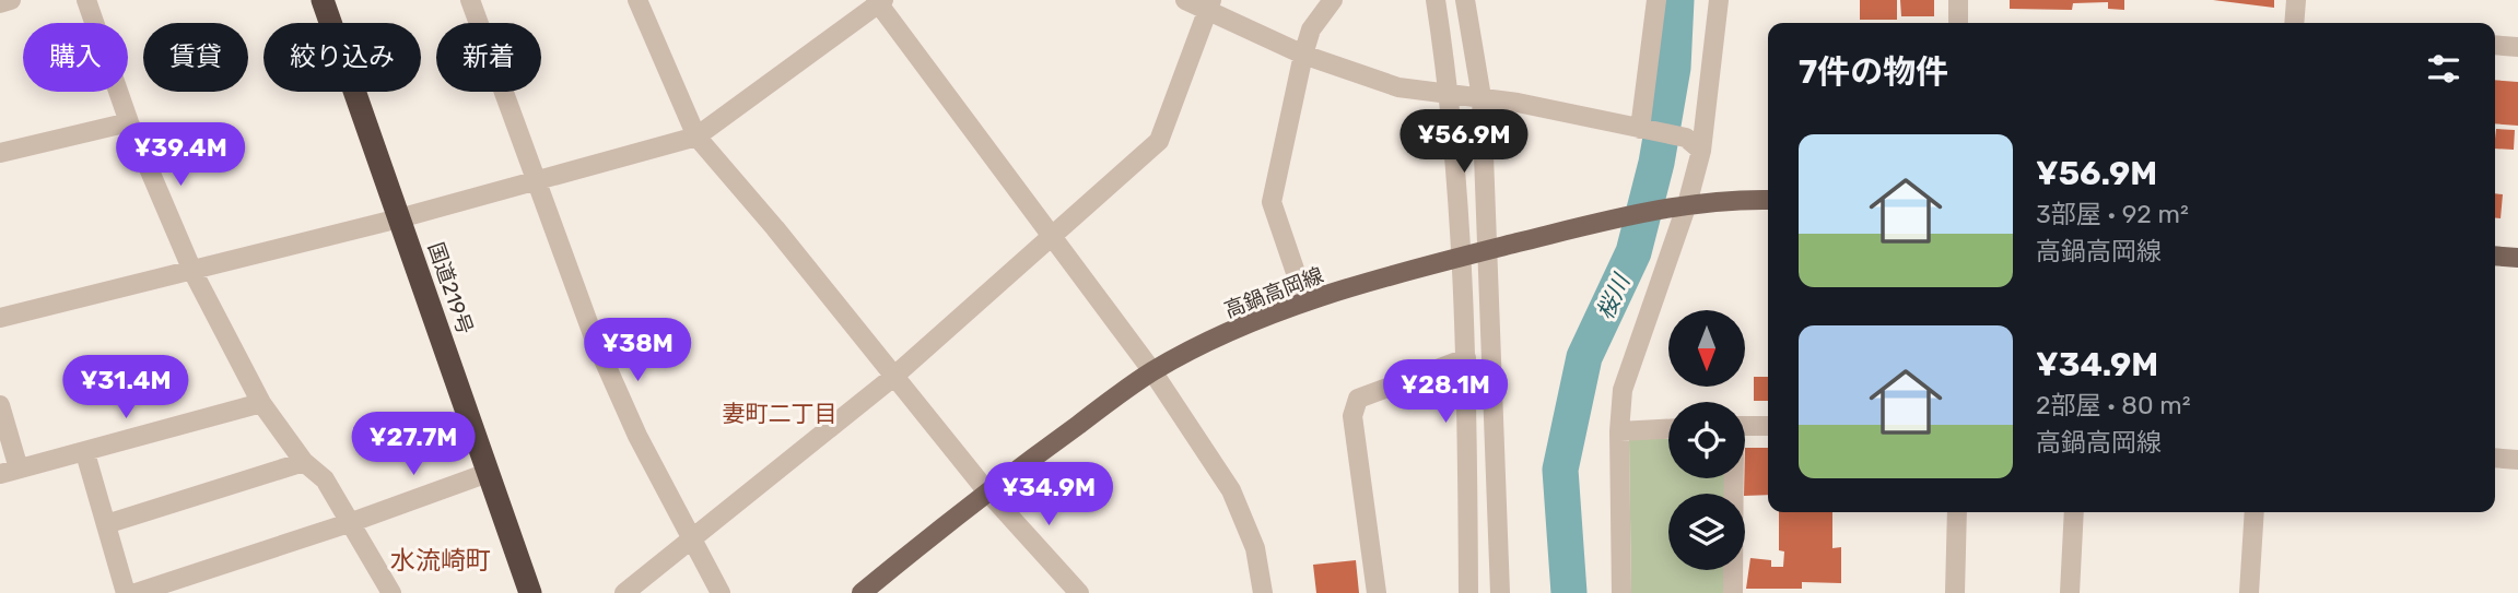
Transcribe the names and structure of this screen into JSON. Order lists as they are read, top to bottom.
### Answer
{
  "streets": {
    "highway": ["国道219号"],
    "main road": ["高鍋高岡線"]
  },
  "districts": ["妻町二丁目", "水流崎町"],
  "water": ["桜川"],
  "north": "bottom",
  "page": {
    "chip": [
      "購入",
      "賃貸",
      "絞り込み",
      "新着"
    ],
    "heading": "7件の物件",
    "price": [
      "¥56.9M",
      "¥39.4M",
      "¥38M",
      "¥31.4M",
      "¥28.1M",
      "¥27.7M",
      "¥34.9M"
    ],
    "list": [
      {
        "name": "¥56.9M",
        "note": "3部屋 · 92 m² · 高鍋高岡線"
      },
      {
        "name": "¥34.9M",
        "note": "2部屋 · 80 m² · 高鍋高岡線"
      }
    ]
  }
}
